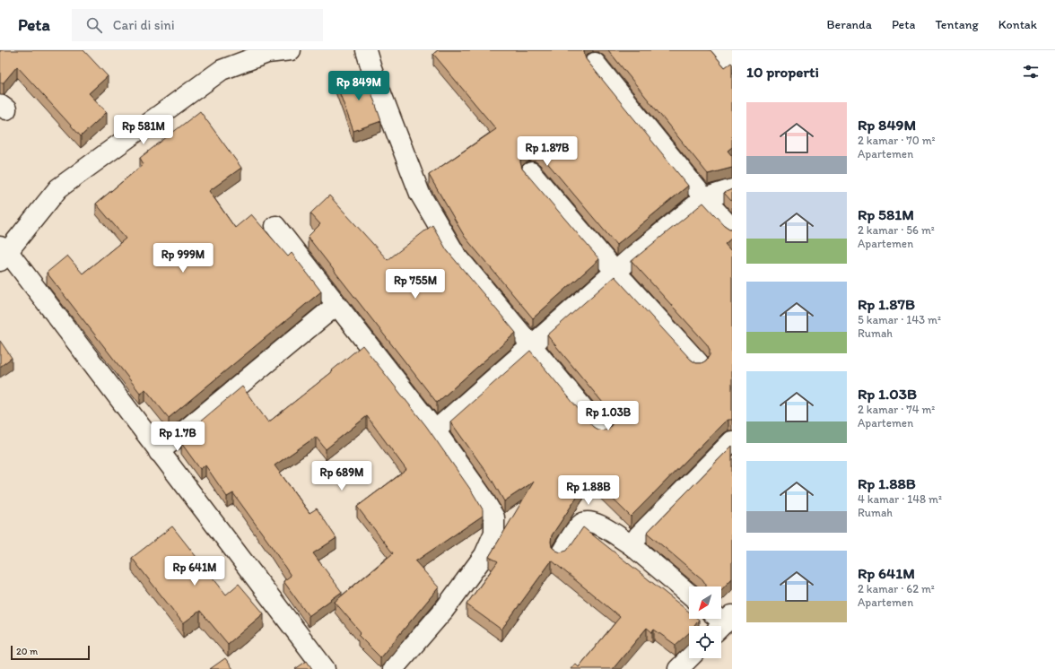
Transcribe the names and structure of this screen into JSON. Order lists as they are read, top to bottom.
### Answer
{
  "scale_bar": "20 m",
  "north": "bottom left",
  "page": {
    "header": "Peta",
    "search": "Cari di sini",
    "nav": [
      "Beranda",
      "Peta",
      "Tentang",
      "Kontak"
    ],
    "heading": "10 properti",
    "price": [
      "Rp 849M",
      "Rp 581M",
      "Rp 1.87B",
      "Rp 999M",
      "Rp 755M",
      "Rp 1.03B",
      "Rp 1.7B",
      "Rp 689M",
      "Rp 1.88B",
      "Rp 641M"
    ],
    "list": [
      {
        "name": "Rp 849M",
        "note": "2 kamar · 70 m² · Apartemen"
      },
      {
        "name": "Rp 581M",
        "note": "2 kamar · 56 m² · Apartemen"
      },
      {
        "name": "Rp 1.87B",
        "note": "5 kamar · 143 m² · Rumah"
      },
      {
        "name": "Rp 1.03B",
        "note": "2 kamar · 74 m² · Apartemen"
      },
      {
        "name": "Rp 1.88B",
        "note": "4 kamar · 148 m² · Rumah"
      },
      {
        "name": "Rp 641M",
        "note": "2 kamar · 62 m² · Apartemen"
      }
    ],
    "scale": "20 m"
  }
}
